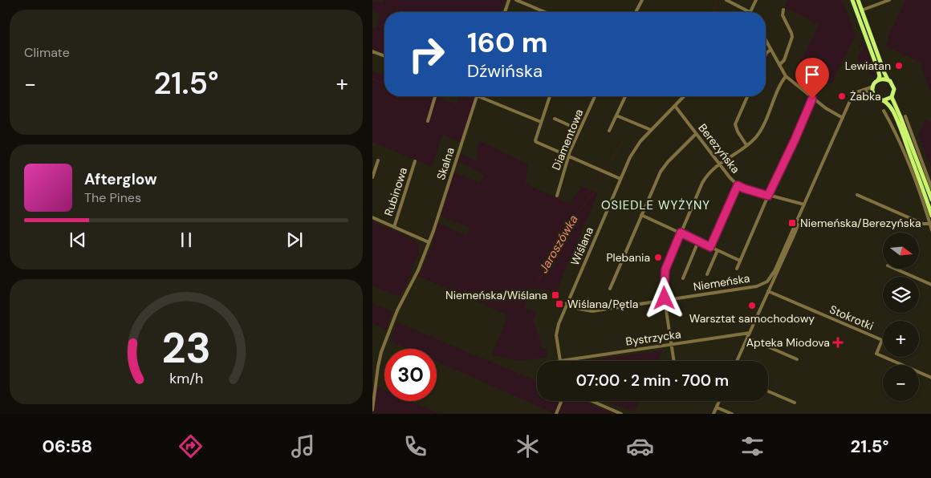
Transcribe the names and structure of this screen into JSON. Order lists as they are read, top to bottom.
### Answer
{
  "streets": {
    "street": [
      "Diamentowa",
      "Berezyńska",
      "Skalna",
      "Rubinowa",
      "Wiślana",
      "Niemeńska",
      "Stokrotki",
      "Bystrzycka"
    ]
  },
  "crossings": [
    ["Berezyńska", "Wiślana"],
    ["Berezyńska", "Niemeńska"],
    ["Wiślana", "Niemeńska"],
    ["Wiślana", "Bystrzycka"],
    ["Niemeńska", "Stokrotki"],
    ["Niemeńska", "Bystrzycka"]
  ],
  "districts": ["OSIEDLE WYŻYNY"],
  "water": ["Jaroszówka"],
  "places": {
    "other": [
      "Lewiatan",
      "Żabka",
      "Plebania",
      "Warsztat samochodowy"
    ],
    "transit": ["Niemeńska/Berezyńska", "Niemeńska/Wiślana", "Wiślana/Pętla"],
    "health": ["Apteka Miodova"]
  },
  "north": "right",
  "page": {
    "tile": "Climate",
    "turn": ["160 m", "Dźwińska"],
    "heat": ["−", "21.5°", "+"],
    "song": ["Afterglow", "The Pines"],
    "map_buttons": ["+", "−"],
    "limit": "30",
    "trip": "07:00 · 2 min · 700 m",
    "tabs": ["06:58", "21.5°"],
    "gauge": ["23", "km/h"]
  }
}
